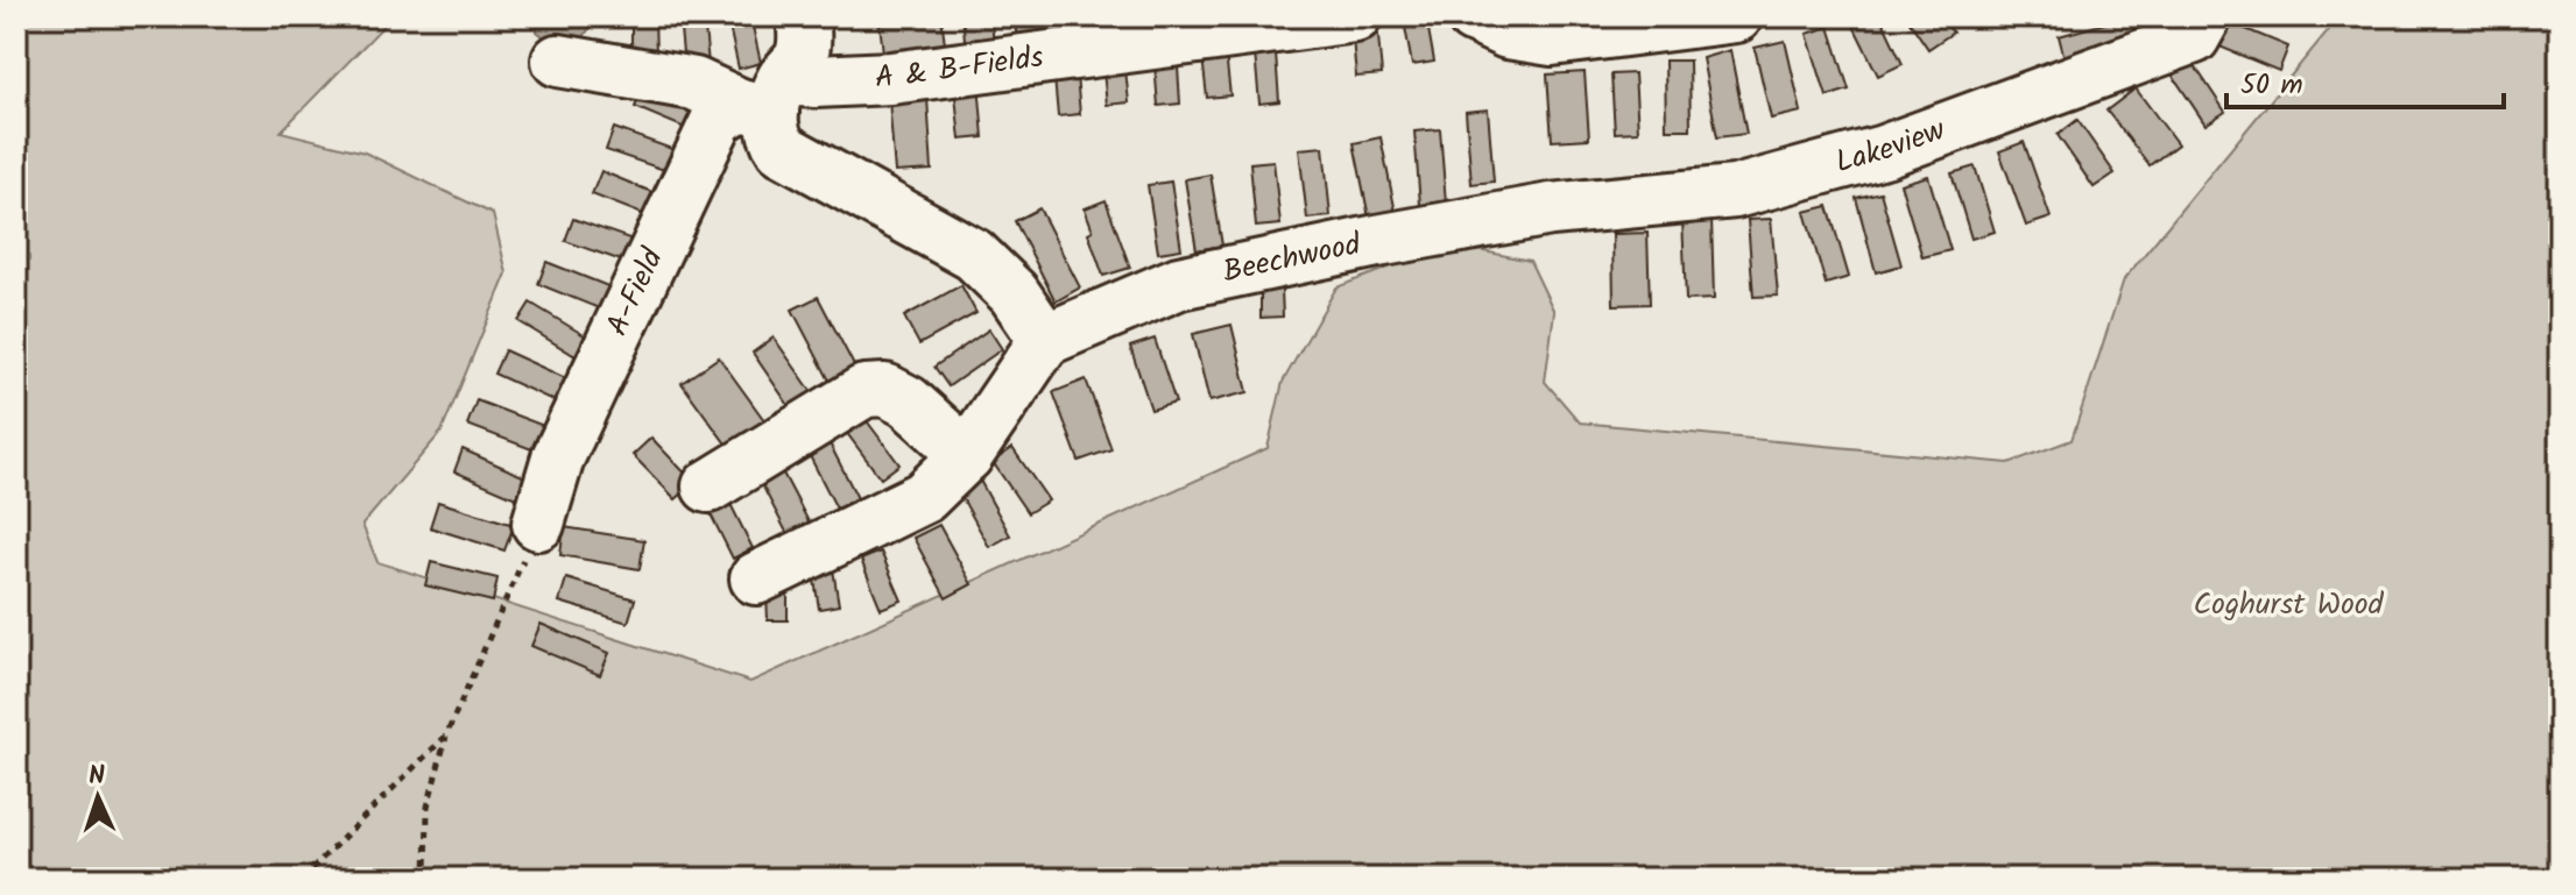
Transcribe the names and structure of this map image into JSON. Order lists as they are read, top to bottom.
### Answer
{
  "streets": {
    "street": [
      "A & B-Fields",
      "Lakeview",
      "Beechwood",
      "A-Field"
    ]
  },
  "crossings": [
    ["A & B-Fields", "A-Field"],
    ["Lakeview", "Beechwood"]
  ],
  "parks": ["Coghurst Wood"],
  "scale_bar": "50 m",
  "north": "top"
}
